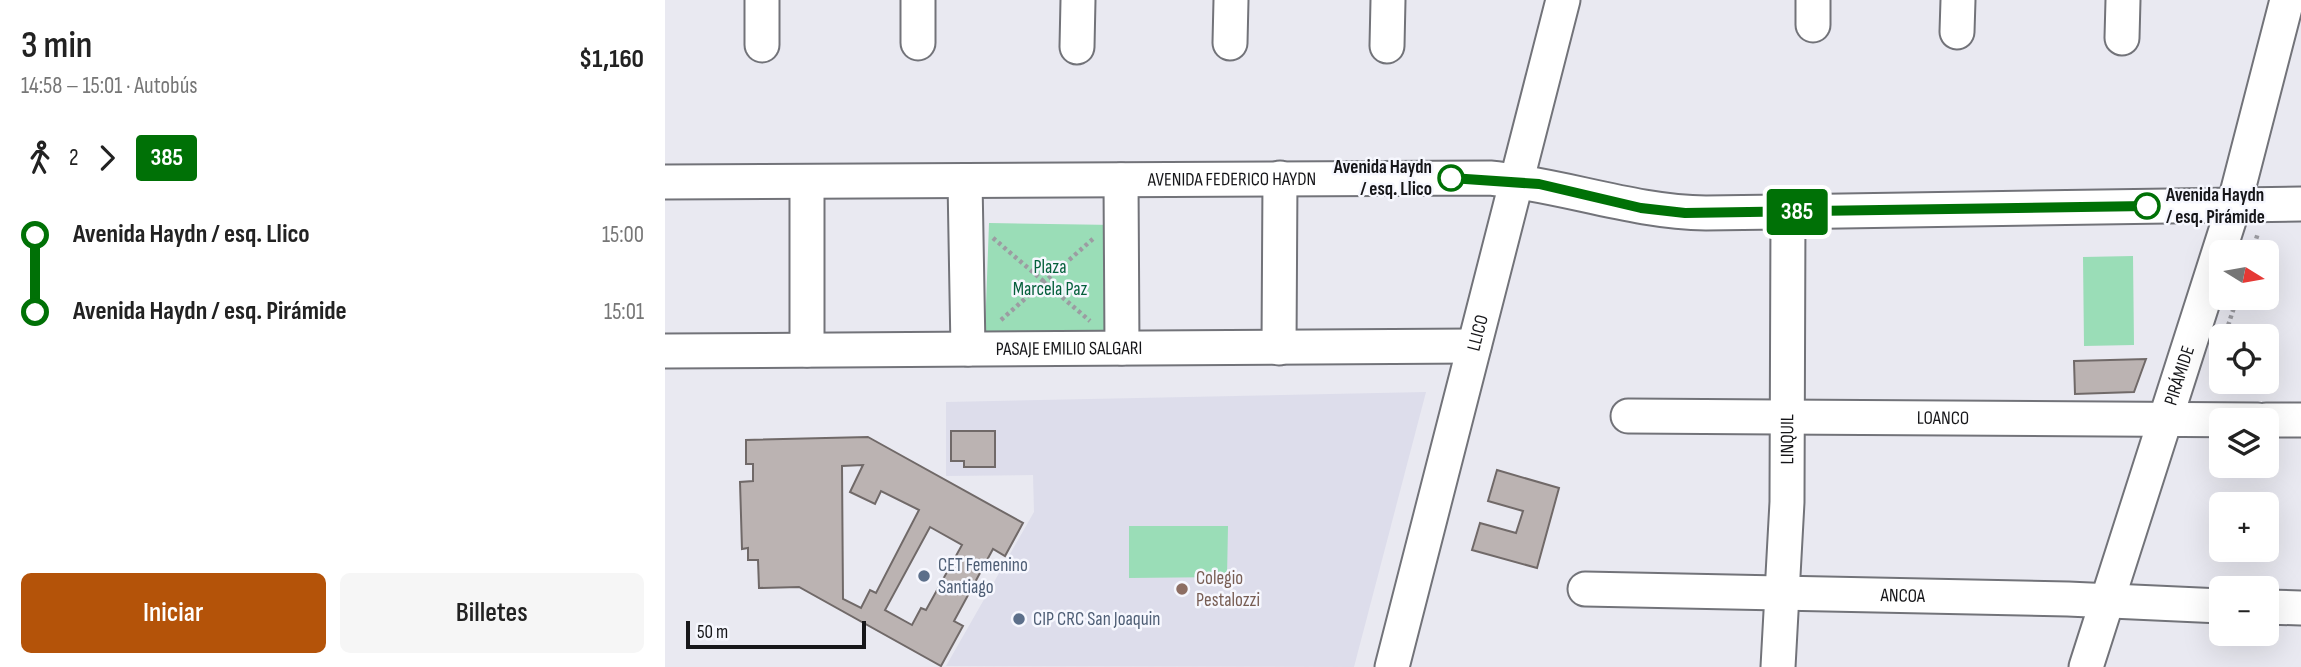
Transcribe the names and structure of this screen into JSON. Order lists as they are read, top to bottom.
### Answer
{
  "streets": {
    "street": [
      "AVENIDA FEDERICO HAYDN",
      "LLICO",
      "PASAJE EMILIO SALGARI",
      "PIRÁMIDE",
      "LOANCO",
      "LINQUIL",
      "ANCOA"
    ]
  },
  "crossings": [
    ["AVENIDA FEDERICO HAYDN", "LLICO"],
    ["AVENIDA FEDERICO HAYDN", "PIRÁMIDE"],
    ["AVENIDA FEDERICO HAYDN", "LINQUIL"],
    ["LLICO", "PASAJE EMILIO SALGARI"],
    ["PIRÁMIDE", "LOANCO"],
    ["PIRÁMIDE", "ANCOA"],
    ["LOANCO", "LINQUIL"],
    ["LINQUIL", "ANCOA"]
  ],
  "parks": ["Plaza Marcela Paz"],
  "places": [
    "Avenida Haydn / esq. Llico",
    "Avenida Haydn / esq. Pirámide",
    "CET Femenino Santiago",
    "Colegio Pestalozzi",
    "CIP CRC San Joaquin"
  ],
  "lines": ["bus line 385"],
  "scale_bar": "50 m",
  "north": "right",
  "page": {
    "heading": ["3 min", "14:58 – 15:01 · Autobús", "$1,160"],
    "on_map": "385",
    "legs": ["2", "385"],
    "list": [
      {
        "name": "Avenida Haydn / esq. Llico",
        "value": "15:00"
      },
      {
        "name": "Avenida Haydn / esq. Pirámide",
        "value": "15:01"
      }
    ],
    "map_buttons": ["+", "−"],
    "buttons": ["Iniciar", "Billetes"],
    "scale": "50 m"
  }
}
